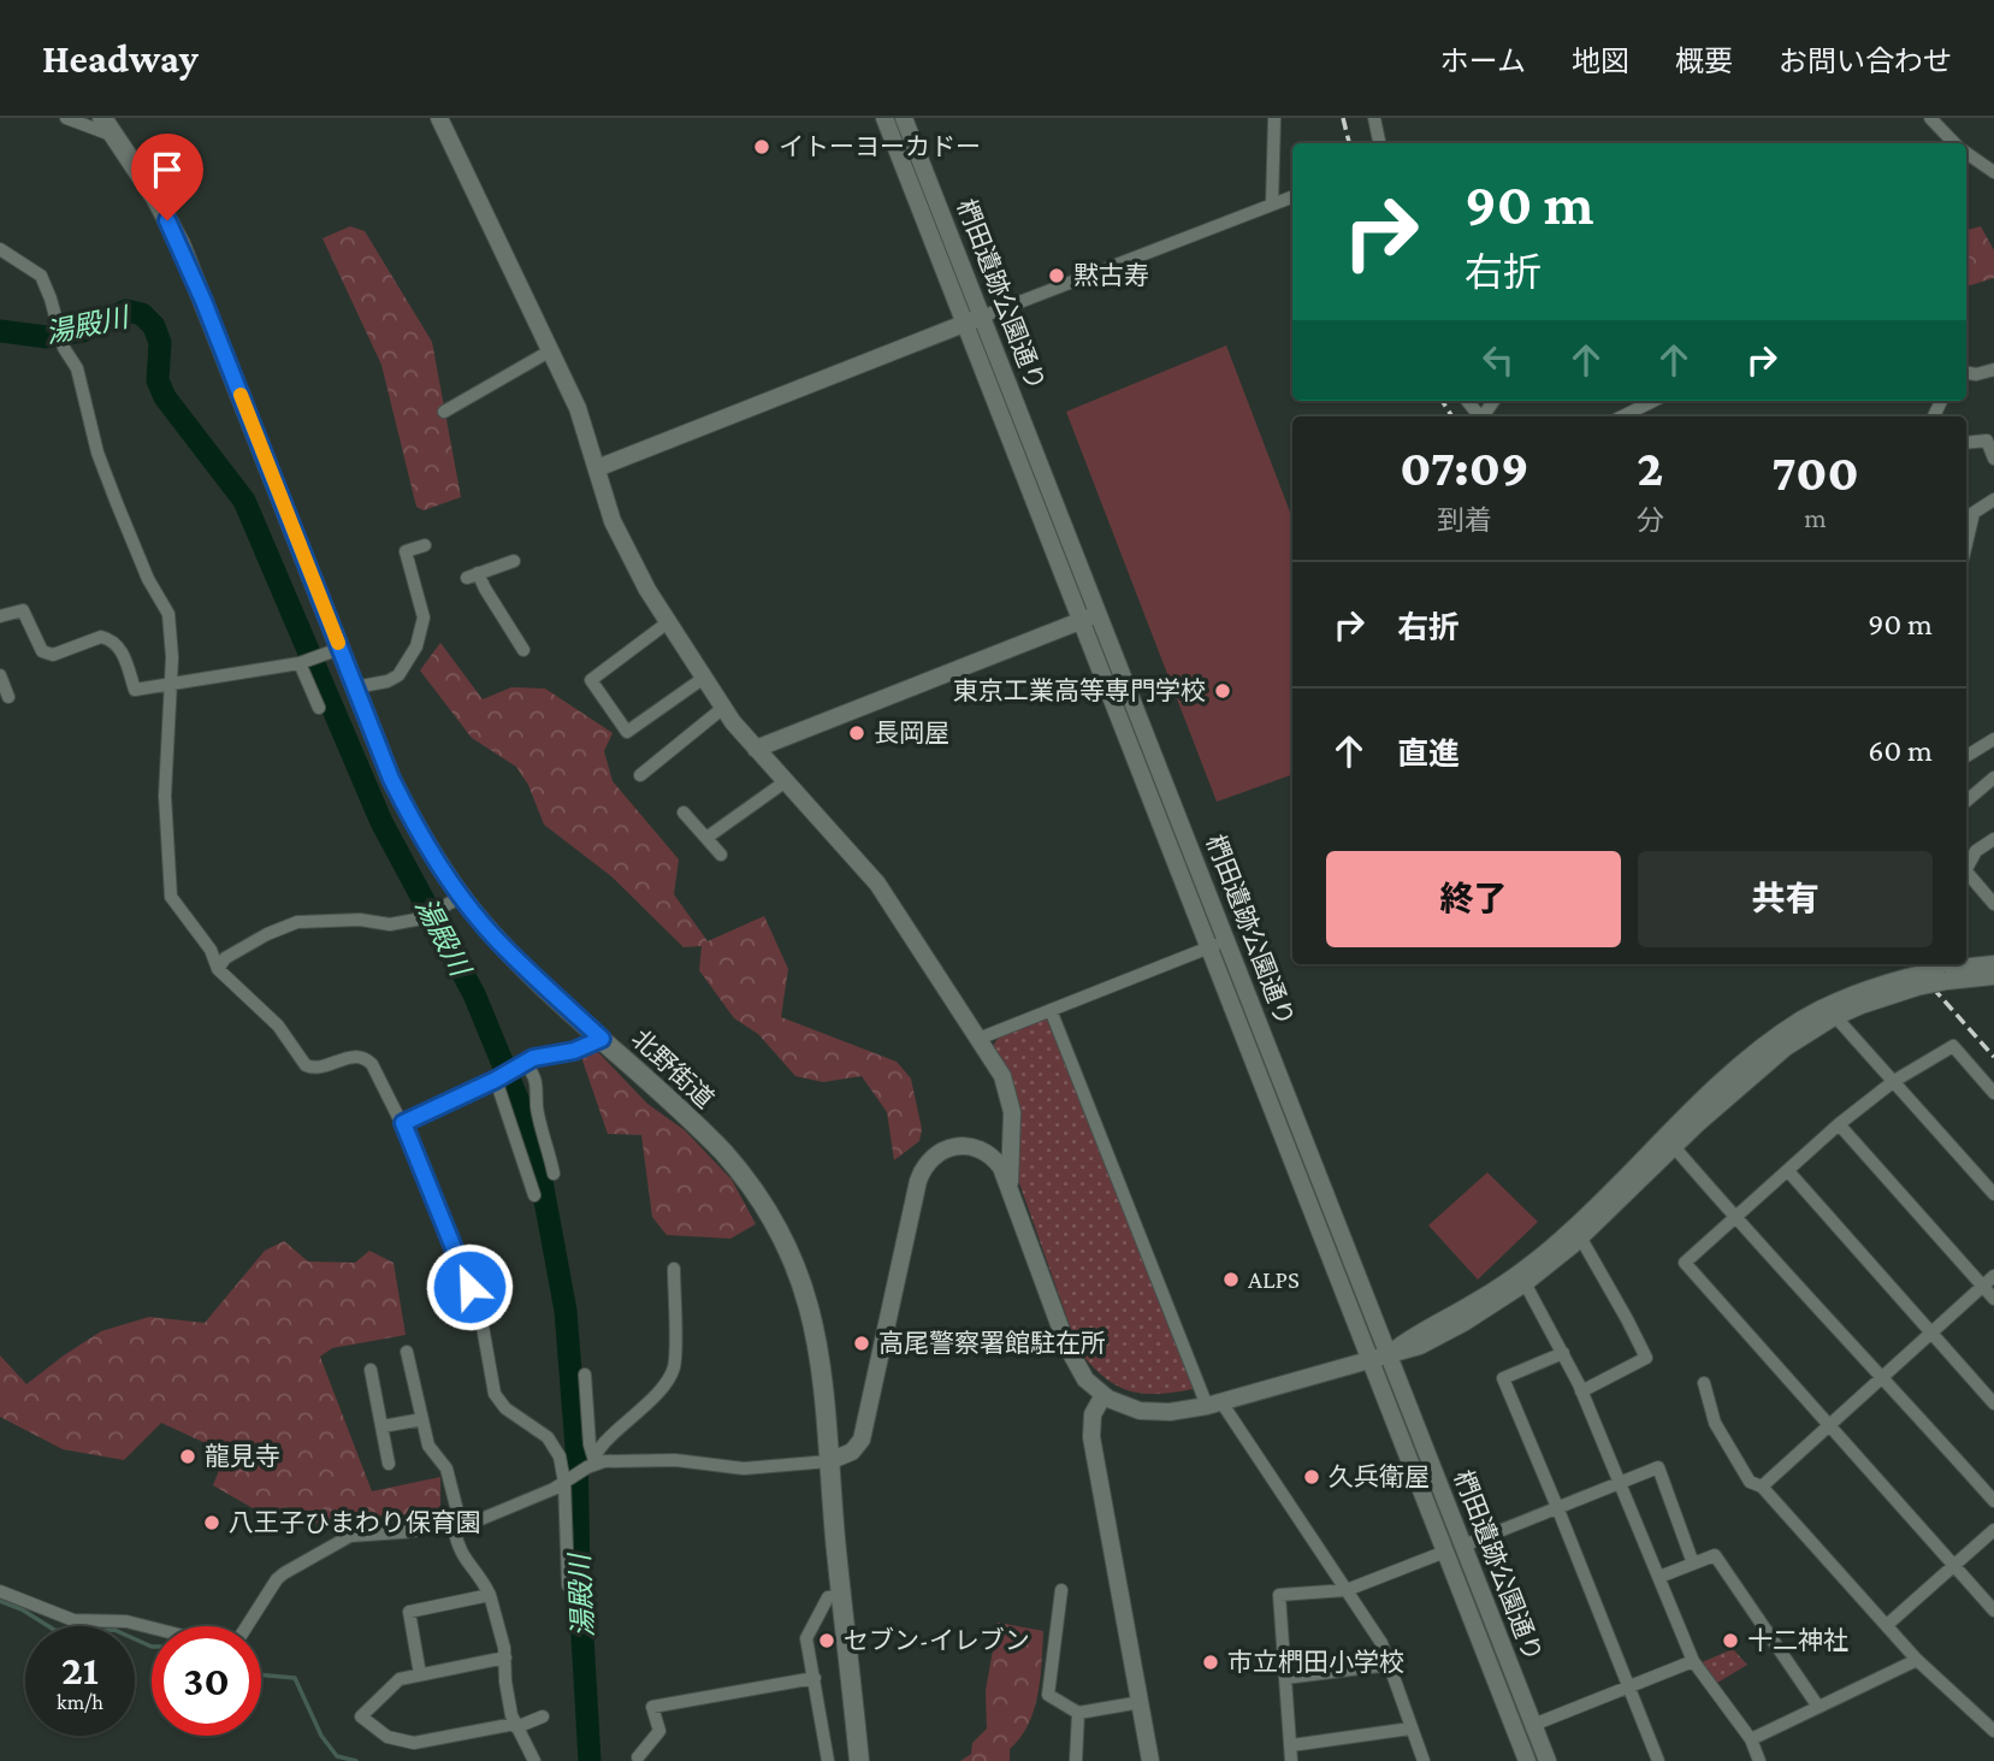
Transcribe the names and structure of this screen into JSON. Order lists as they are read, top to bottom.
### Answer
{
  "streets": {
    "main road": ["北野街道"],
    "street": ["椚田遺跡公園通り"]
  },
  "water": ["湯殿川"],
  "places": [
    "イトーヨーカドー",
    "黙古寿",
    "東京工業高等専門学校",
    "長岡屋",
    "ALPS",
    "高尾警察署館駐在所",
    "龍見寺",
    "久兵衛屋",
    "八王子ひまわり保育園",
    "セブン-イレブン",
    "十二神社",
    "市立椚田小学校"
  ],
  "page": {
    "header": "Headway",
    "nav": [
      "ホーム",
      "地図",
      "概要",
      "お問い合わせ"
    ],
    "turn": ["90 m", "右折"],
    "eta": [
      "07:09",
      "到着",
      "2",
      "分",
      "700",
      "m"
    ],
    "list": [
      {
        "name": "右折",
        "value": "90 m"
      },
      {
        "name": "直進",
        "value": "60 m"
      }
    ],
    "buttons": ["終了", "共有"],
    "speed": "21 km/h",
    "limit": "30"
  }
}
